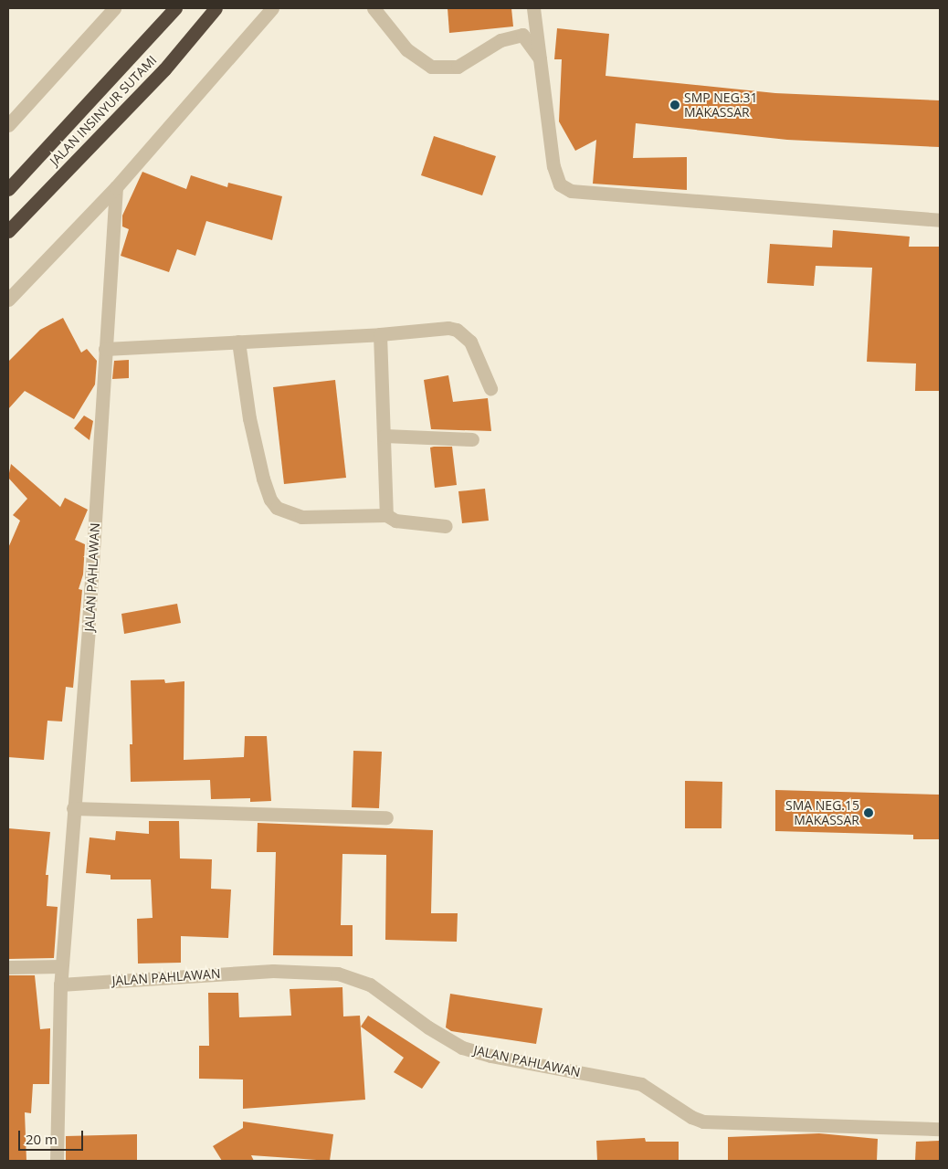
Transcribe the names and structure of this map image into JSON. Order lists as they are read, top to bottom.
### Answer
{
  "streets": {
    "highway": ["JALAN INSINYUR SUTAMI"],
    "street": ["JALAN PAHLAWAN"]
  },
  "places": ["SMP NEG.31 MAKASSAR", "SMA NEG.15 MAKASSAR"],
  "scale_bar": "20 m"
}
